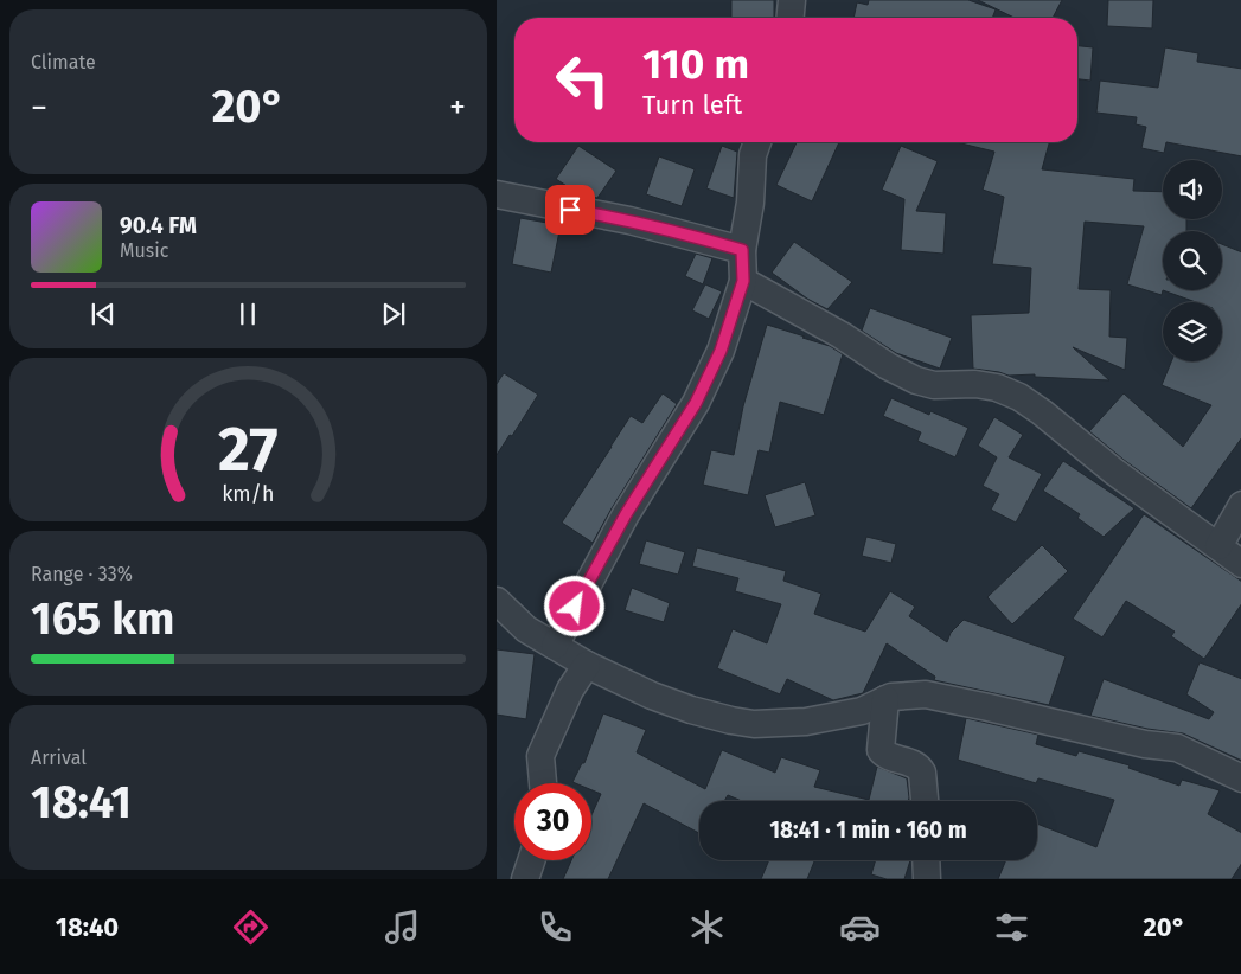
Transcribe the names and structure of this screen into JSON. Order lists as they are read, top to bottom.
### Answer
{
  "page": {
    "tile": [
      "Climate",
      ["Range · 33%", "165 km"],
      ["Arrival", "18:41"]
    ],
    "turn": ["110 m", "Turn left"],
    "heat": ["−", "20°", "+"],
    "song": ["90.4 FM", "Music"],
    "limit": "30",
    "trip": "18:41 · 1 min · 160 m",
    "tabs": ["18:40", "20°"],
    "gauge": ["27", "km/h"]
  }
}
